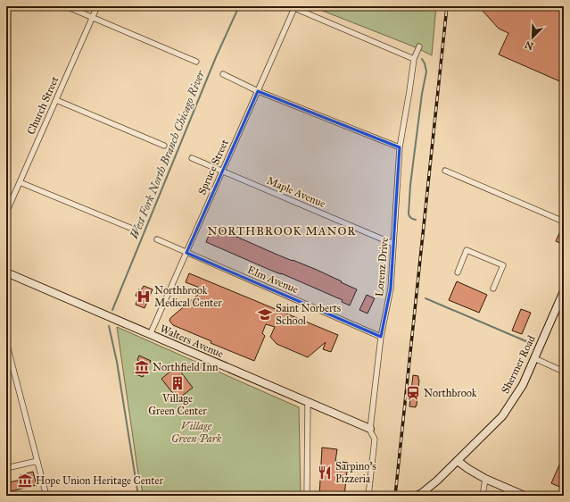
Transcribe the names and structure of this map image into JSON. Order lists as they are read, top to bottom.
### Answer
{
  "streets": {
    "street": [
      "Church Street",
      "Spruce Street",
      "Maple Avenue",
      "Lorenz Drive",
      "Elm Avenue",
      "Walters Avenue",
      "Shermer Road"
    ]
  },
  "crossings": [
    ["Spruce Street", "Maple Avenue"],
    ["Spruce Street", "Lorenz Drive"],
    ["Spruce Street", "Elm Avenue"],
    ["Spruce Street", "Walters Avenue"],
    ["Maple Avenue", "Lorenz Drive"],
    ["Lorenz Drive", "Elm Avenue"],
    ["Lorenz Drive", "Walters Avenue"]
  ],
  "districts": ["NORTHBROOK MANOR"],
  "water": ["West Fork North Branch Chicago River"],
  "parks": ["Village Green Park"],
  "places": {
    "hospital": ["Northbrook Medical Center"],
    "school or university": ["Saint Norberts School"],
    "museum": ["Northfield Inn", "Hope Union Heritage Center"],
    "building": ["Village Green Center"],
    "station": ["Northbrook"],
    "restaurant": ["Sarpino's Pizzeria"]
  },
  "north": "bottom left"
}
